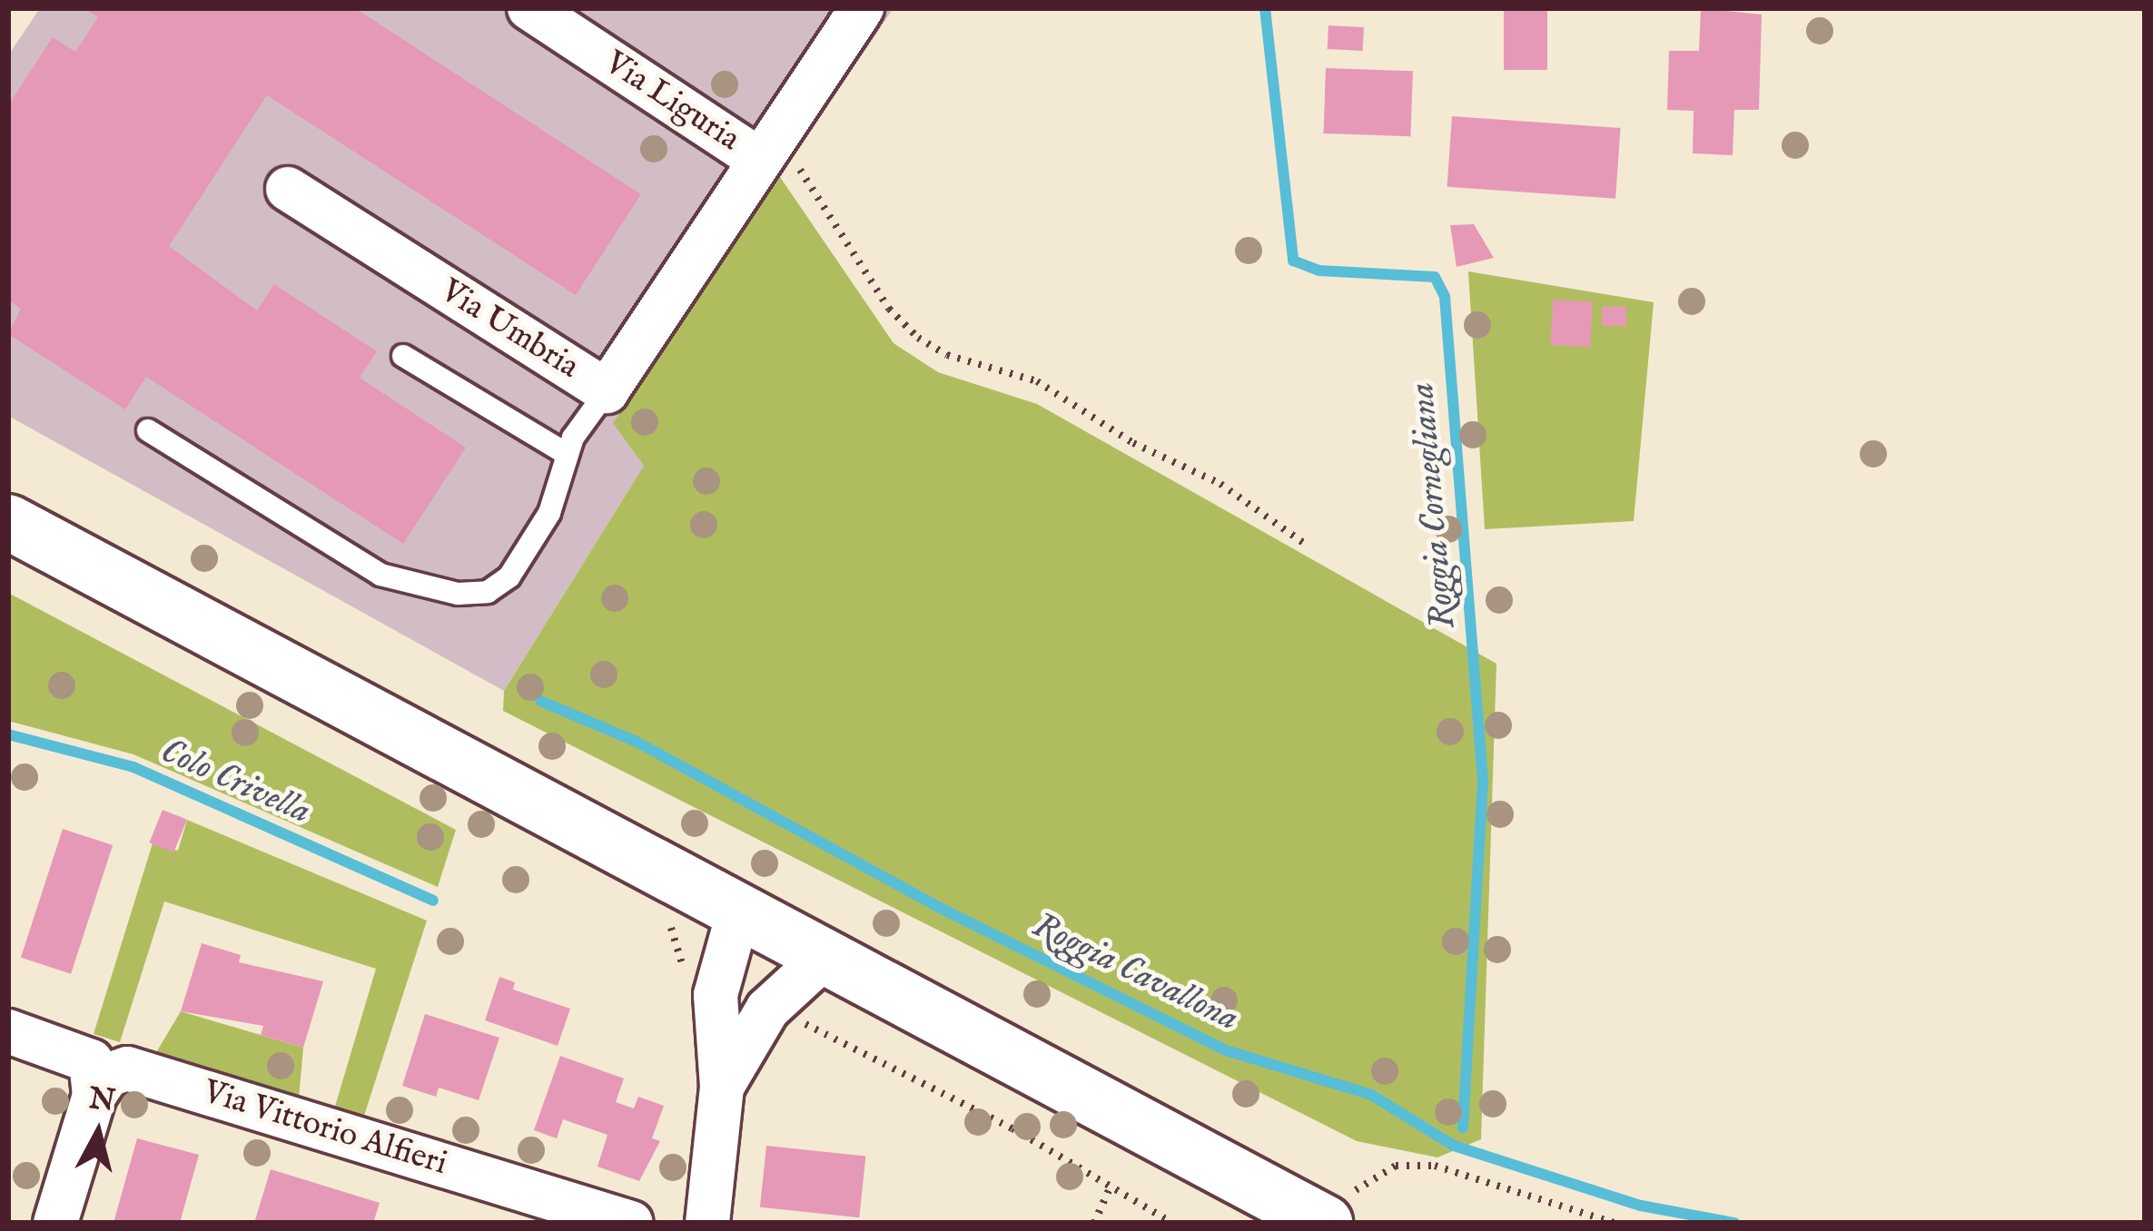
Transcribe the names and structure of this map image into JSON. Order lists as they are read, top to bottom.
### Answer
{
  "streets": {
    "street": ["Via Liguria", "Via Umbria", "Via Vittorio Alfieri"]
  },
  "crossings": [
    ["Via Liguria", "Via Umbria"]
  ],
  "water": ["Roggia Cornegliana", "Colo Crivella", "Roggia Cavallona"],
  "north": "top"
}
